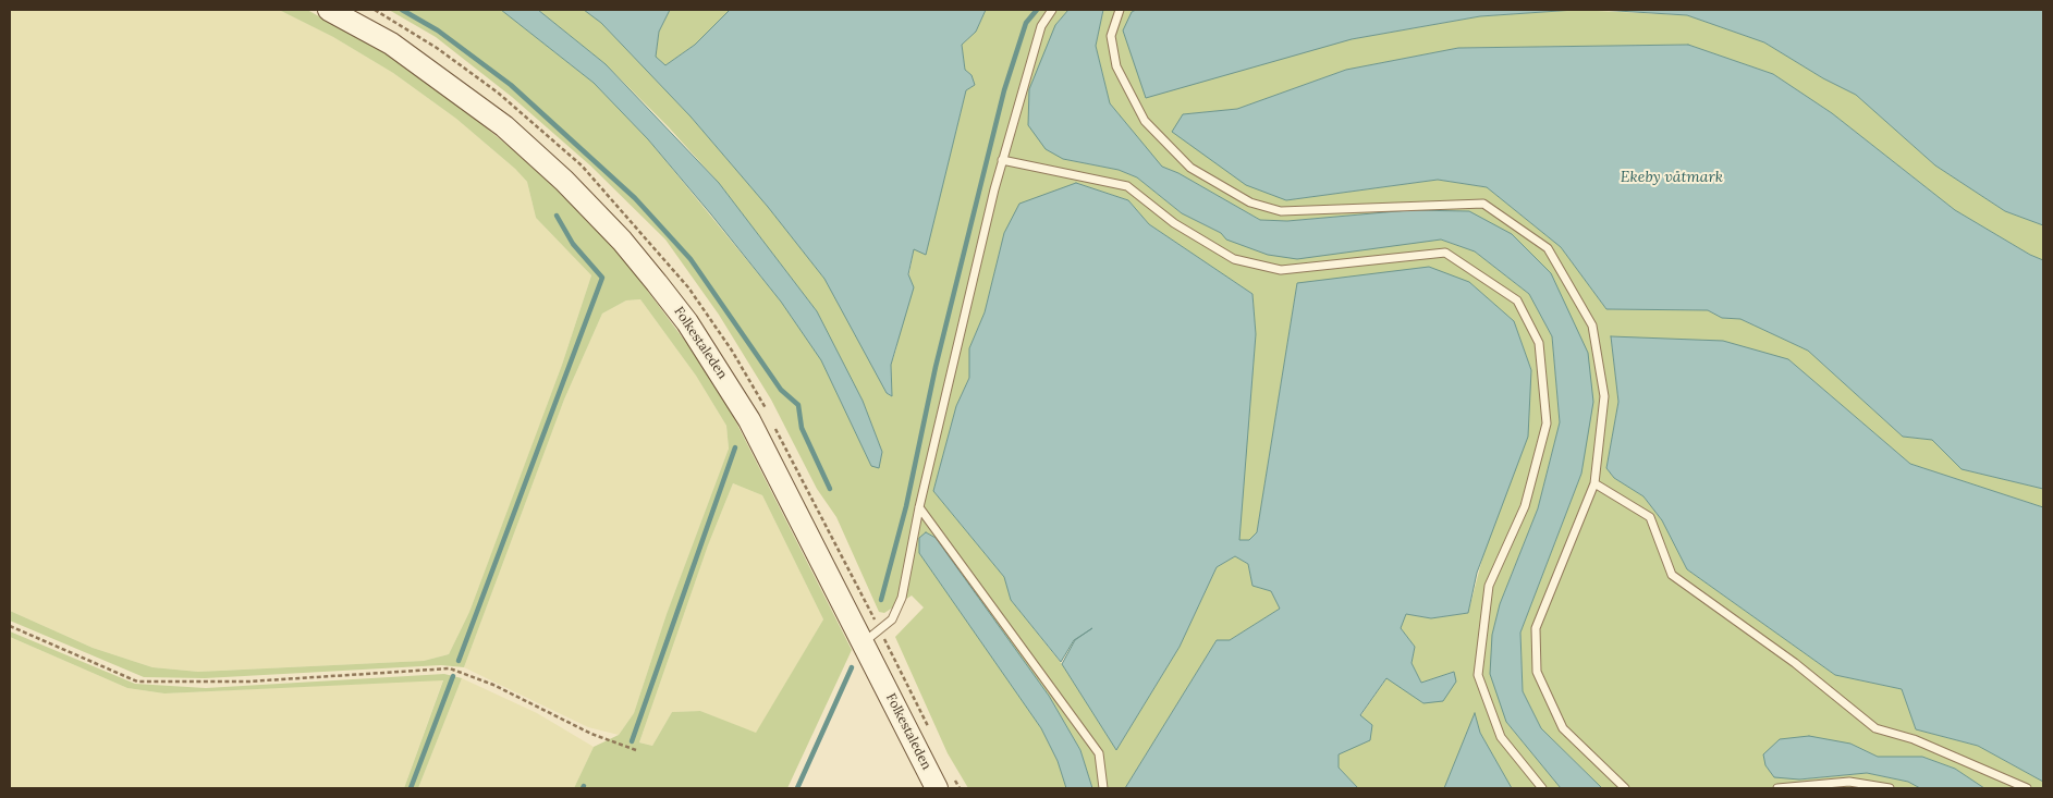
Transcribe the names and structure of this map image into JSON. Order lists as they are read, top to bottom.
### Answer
{
  "streets": {
    "main road": ["Folkestaleden"]
  },
  "water": ["Ekeby våtmark"]
}
